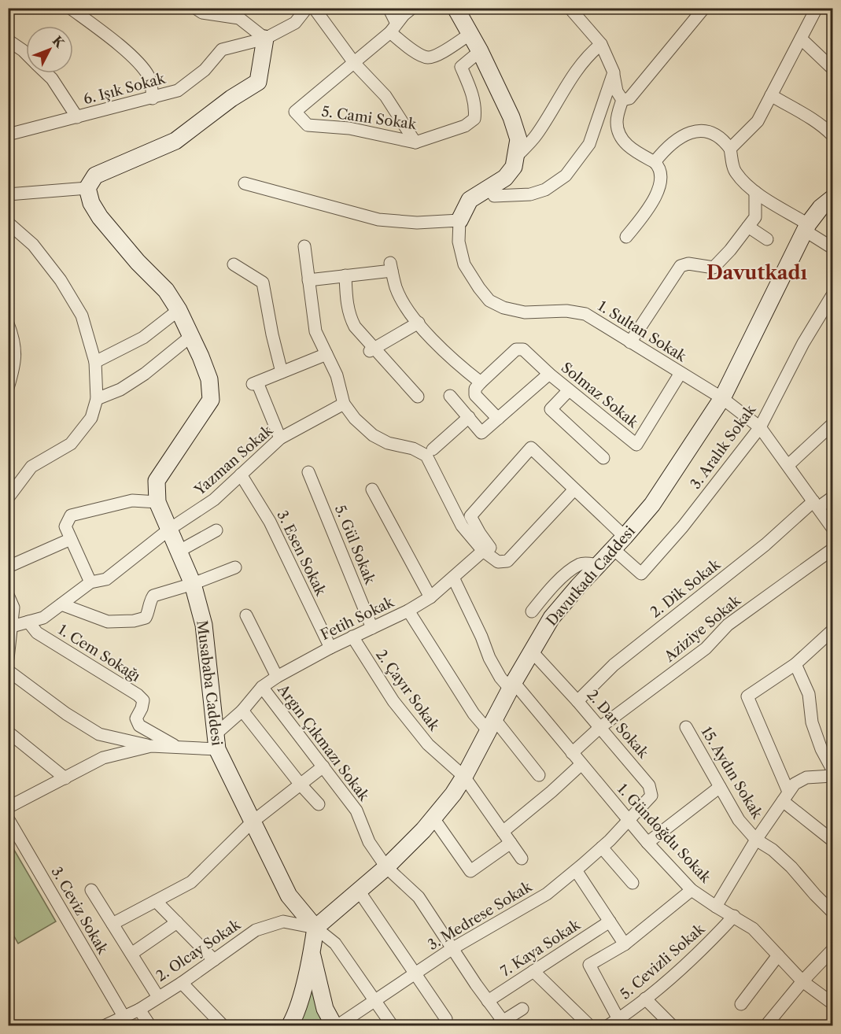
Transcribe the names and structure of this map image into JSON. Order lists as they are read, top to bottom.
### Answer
{
  "streets": {
    "main road": ["Davutkadı Caddesi", "Musababa Caddesi"],
    "street": [
      "6. Işık Sokak",
      "5. Cami Sokak",
      "1. Sultan Sokak",
      "Solmaz Sokak",
      "3. Aralık Sokak",
      "Yazman Sokak",
      "5. Gül Sokak",
      "3. Esen Sokak",
      "2. Dik Sokak",
      "Fetih Sokak",
      "Aziziye Sokak",
      "1. Cem Sokağı",
      "2. Çayır Sokak",
      "2. Dar Sokak",
      "Argın Çıkmazı Sokak",
      "15. Aydın Sokak",
      "1. Gündoğdu Sokak",
      "3. Ceviz Sokak",
      "3. Medrese Sokak",
      "7. Kaya Sokak",
      "2. Olcay Sokak",
      "5. Cevizli Sokak"
    ]
  },
  "crossings": [
    ["1. Sultan Sokak", "Solmaz Sokak"],
    ["1. Sultan Sokak", "3. Aralık Sokak"],
    ["1. Sultan Sokak", "Davutkadı Caddesi"],
    ["1. Sultan Sokak", "2. Dik Sokak"],
    ["3. Aralık Sokak", "Davutkadı Caddesi"],
    ["Yazman Sokak", "3. Esen Sokak"],
    ["Yazman Sokak", "1. Cem Sokağı"],
    ["Yazman Sokak", "Musababa Caddesi"],
    ["5. Gül Sokak", "Fetih Sokak"],
    ["3. Esen Sokak", "Fetih Sokak"],
    ["Davutkadı Caddesi", "Musababa Caddesi"],
    ["Davutkadı Caddesi", "2. Çayır Sokak"],
    ["Davutkadı Caddesi", "2. Dar Sokak"],
    ["Davutkadı Caddesi", "Argın Çıkmazı Sokak"],
    ["Davutkadı Caddesi", "1. Gündoğdu Sokak"],
    ["Davutkadı Caddesi", "2. Olcay Sokak"],
    ["2. Dik Sokak", "2. Dar Sokak"],
    ["Fetih Sokak", "Musababa Caddesi"],
    ["Fetih Sokak", "2. Çayır Sokak"],
    ["Fetih Sokak", "Argın Çıkmazı Sokak"],
    ["Fetih Sokak", "1. Gündoğdu Sokak"],
    ["Aziziye Sokak", "2. Dar Sokak"],
    ["Aziziye Sokak", "1. Gündoğdu Sokak"],
    ["Musababa Caddesi", "2. Olcay Sokak"],
    ["2. Dar Sokak", "1. Gündoğdu Sokak"],
    ["2. Dar Sokak", "3. Medrese Sokak"],
    ["Argın Çıkmazı Sokak", "3. Medrese Sokak"],
    ["Argın Çıkmazı Sokak", "7. Kaya Sokak"],
    ["1. Gündoğdu Sokak", "3. Medrese Sokak"],
    ["1. Gündoğdu Sokak", "5. Cevizli Sokak"],
    ["3. Ceviz Sokak", "2. Olcay Sokak"]
  ],
  "districts": ["Davutkadı"],
  "north": "top right"
}
